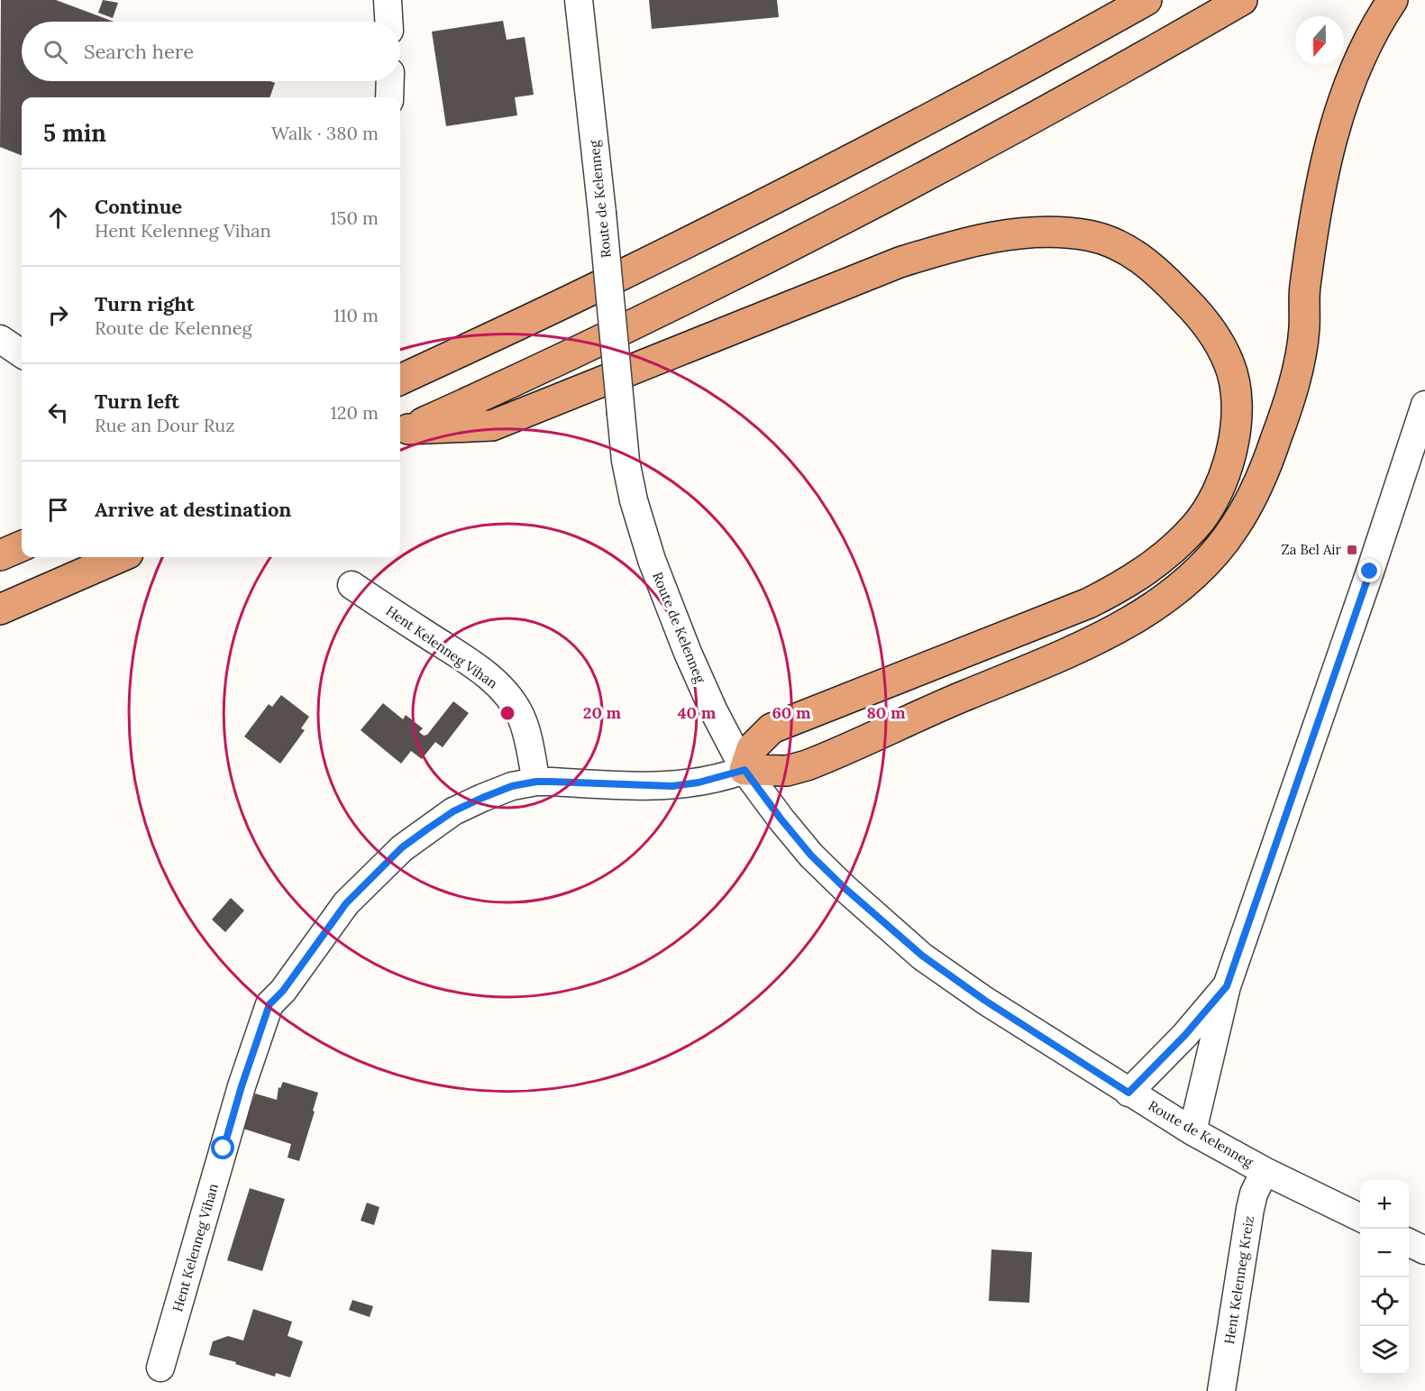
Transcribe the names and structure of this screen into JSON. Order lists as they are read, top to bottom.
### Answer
{
  "streets": {
    "street": ["Route de Kelenneg", "Hent Kelenneg Vihan", "Hent Kelenneg Kreiz"]
  },
  "crossings": [
    ["Route de Kelenneg", "Hent Kelenneg Vihan"],
    ["Route de Kelenneg", "Hent Kelenneg Kreiz"]
  ],
  "places": {
    "transit": ["Za Bel Air"]
  },
  "north": "bottom",
  "page": {
    "search": "Search here",
    "heading": ["5 min", "Walk · 380 m"],
    "list": [
      ["Continue", "Hent Kelenneg Vihan", "150 m"],
      ["Turn right", "Route de Kelenneg", "110 m"],
      ["Turn left", "Rue an Dour Ruz", "120 m"],
      "Arrive at destination"
    ],
    "map_buttons": ["+", "−"]
  },
  "rings": [
    "20 m",
    "40 m",
    "60 m",
    "80 m"
  ]
}
